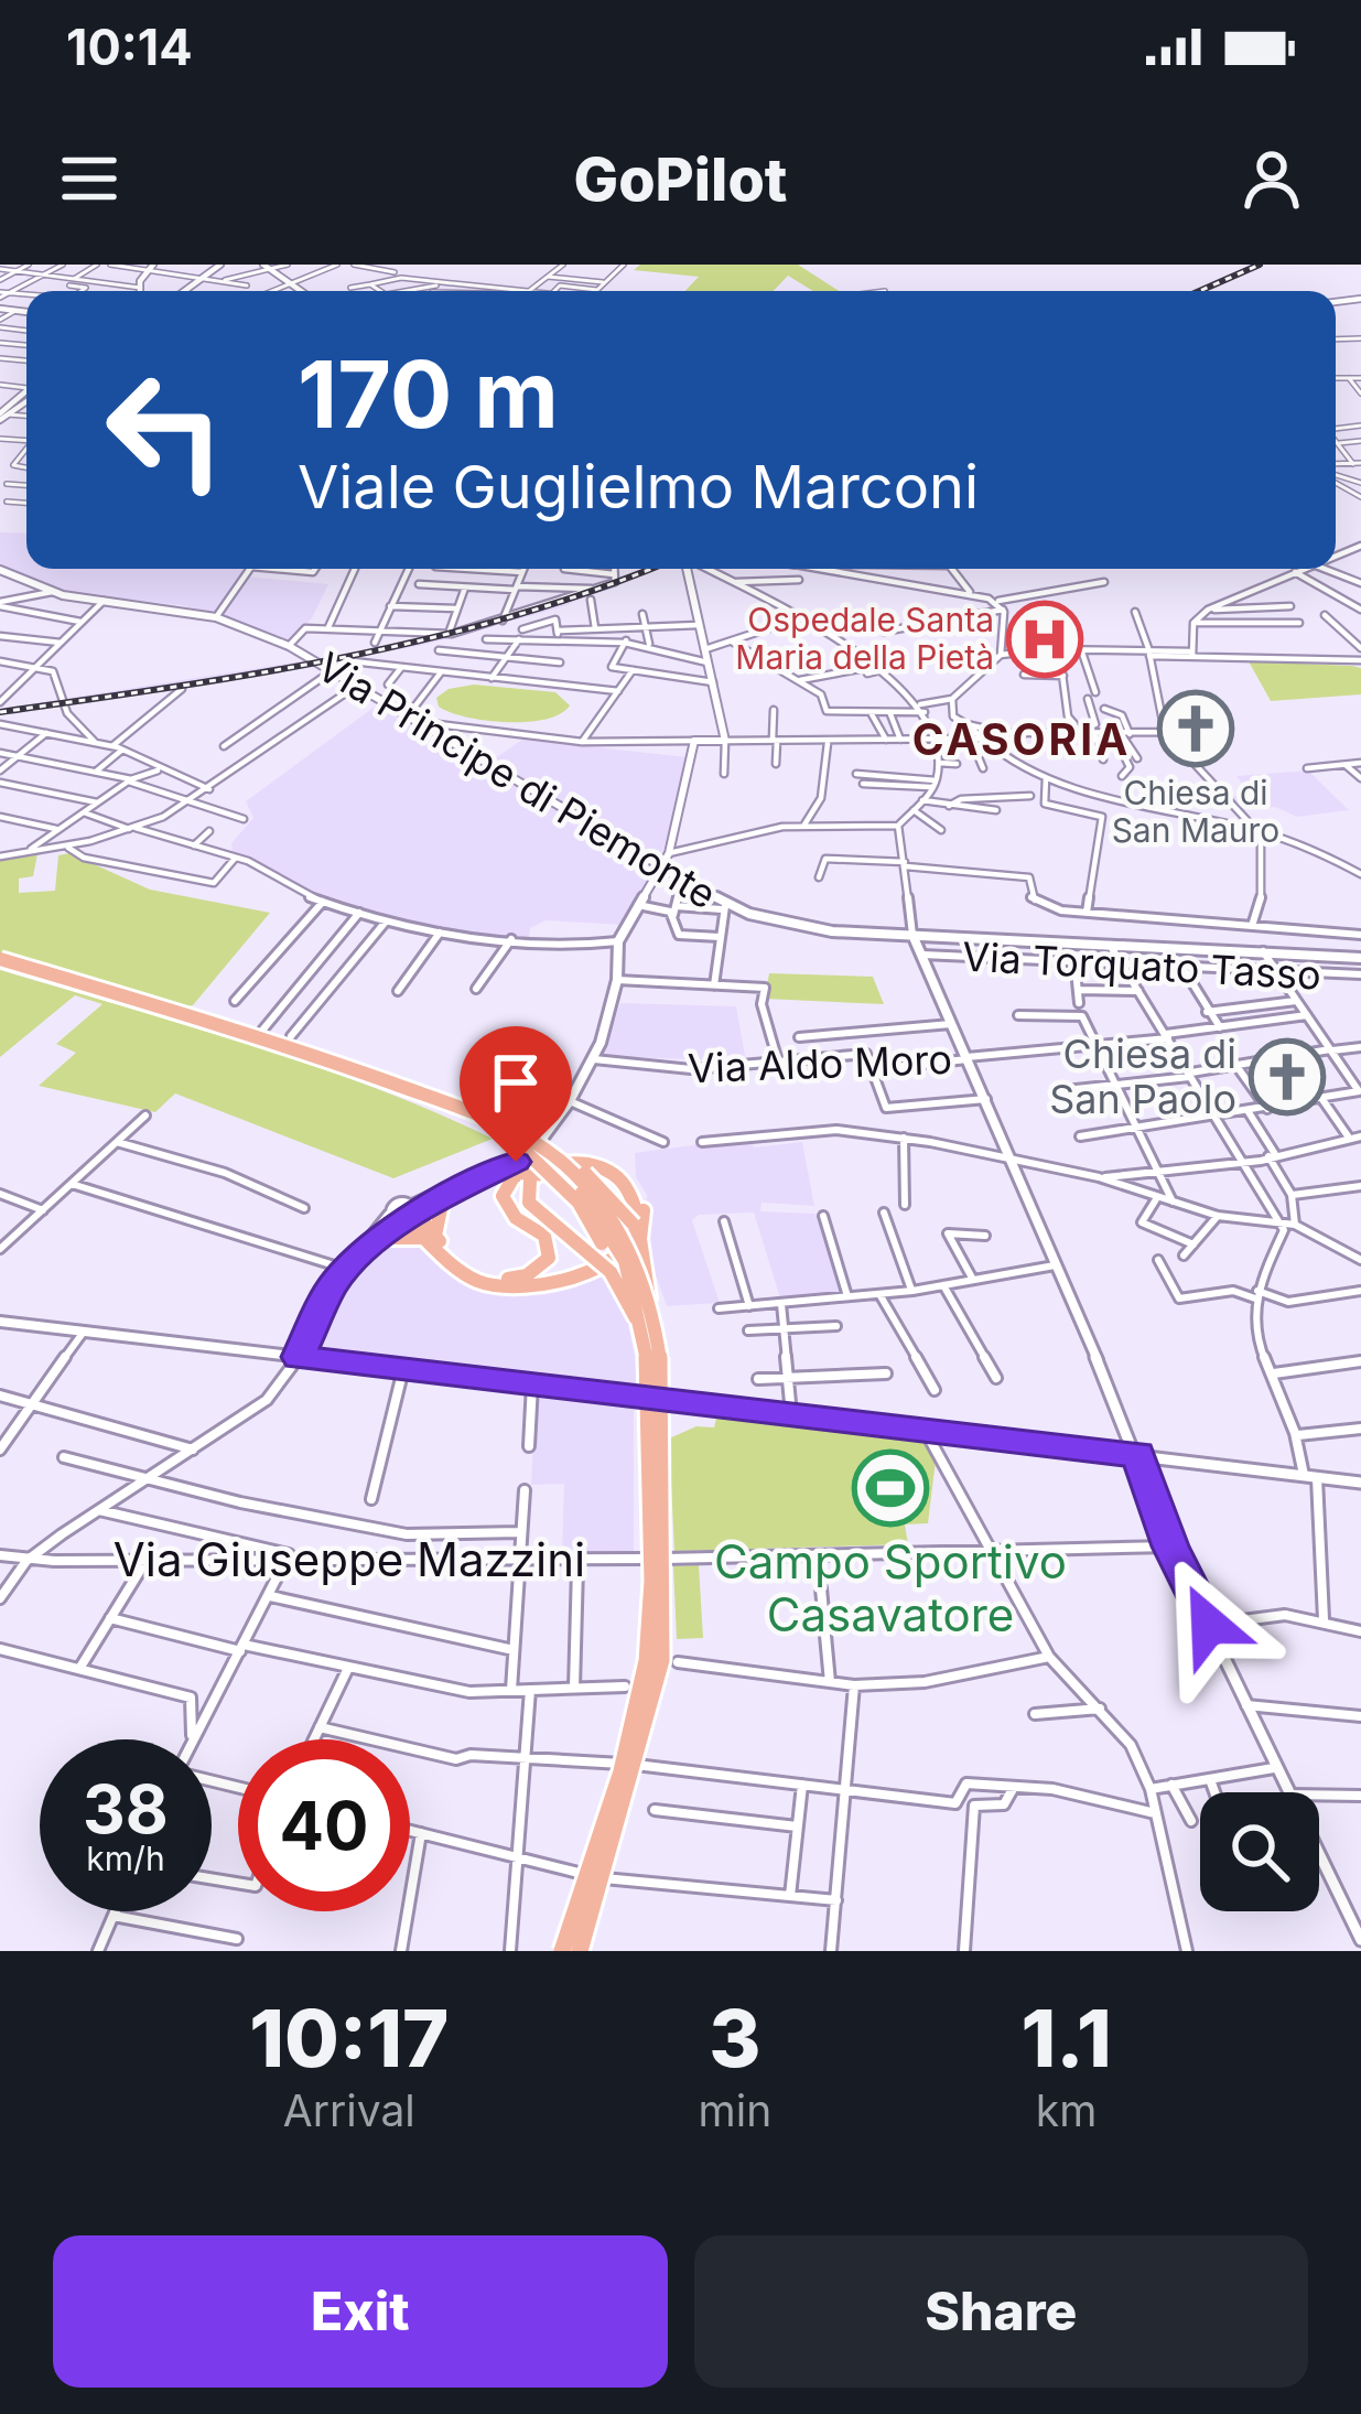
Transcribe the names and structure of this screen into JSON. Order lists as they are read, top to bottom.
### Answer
{
  "streets": {
    "street": [
      "Via Principe di Piemonte",
      "Via Torquato Tasso",
      "Via Aldo Moro",
      "Via Giuseppe Mazzini"
    ]
  },
  "districts": ["CASORIA"],
  "places": {
    "hospital": ["Ospedale Santa Maria della Pietà"],
    "church": ["Chiesa di San Mauro", "Chiesa di San Paolo"],
    "sports": ["Campo Sportivo Casavatore"]
  },
  "page": {
    "status": "10:14",
    "header": "GoPilot",
    "turn": ["170 m", "Viale Guglielmo Marconi"],
    "speed": "38 km/h",
    "limit": "40",
    "eta": [
      "10:17",
      "Arrival",
      "3",
      "min",
      "1.1",
      "km"
    ],
    "buttons": ["Exit", "Share"]
  }
}
